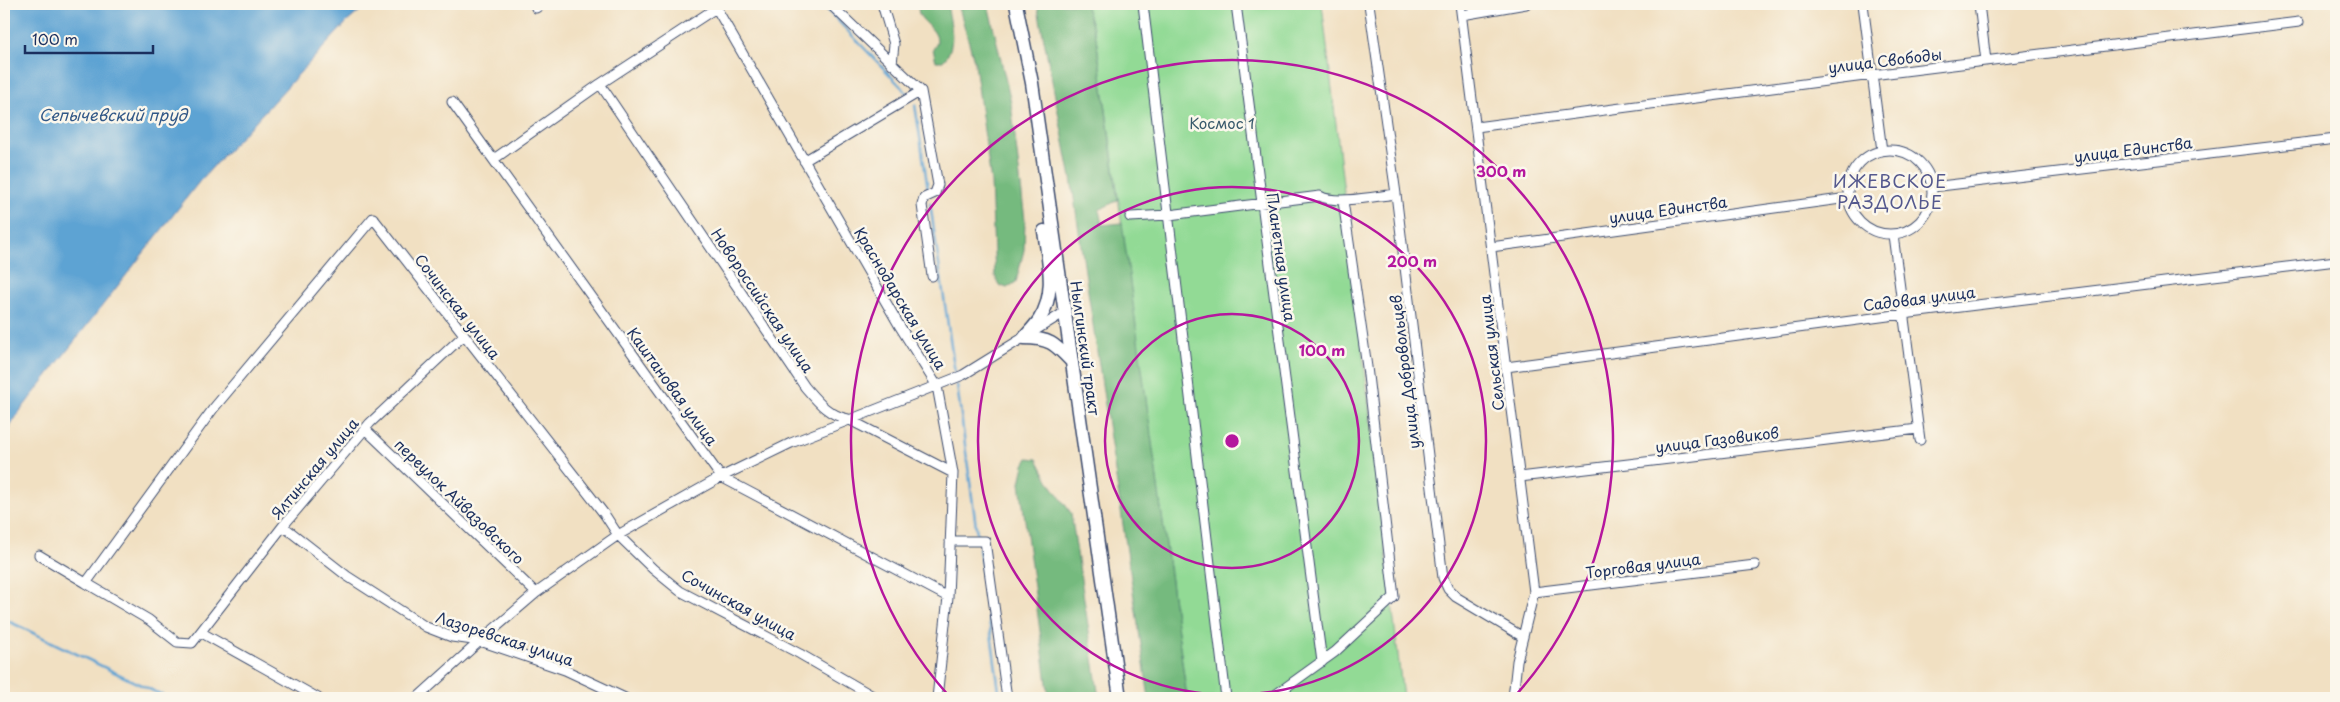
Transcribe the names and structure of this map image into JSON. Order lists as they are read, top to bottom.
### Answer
{
  "streets": {
    "main road": ["Нылгинский тракт"],
    "street": [
      "улица Свободы",
      "улица Единства",
      "Планетная улица",
      "Краснодарская улица",
      "Садовая улица",
      "Новороссийская улица",
      "Сочинская улица",
      "Сельская улица",
      "улица Добровольцев",
      "Каштановая улица",
      "улица Газовиков",
      "Ялтинская улица",
      "переулок Айвазовского",
      "Торговая улица",
      "Лазоревская улица"
    ]
  },
  "crossings": [
    ["улица Свободы", "Сельская улица"],
    ["улица Единства", "Сельская улица"],
    ["Краснодарская улица", "Новороссийская улица"],
    ["Краснодарская улица", "Каштановая улица"],
    ["Садовая улица", "Сельская улица"],
    ["Сочинская улица", "Ялтинская улица"],
    ["Сельская улица", "улица Добровольцев"],
    ["Сельская улица", "улица Газовиков"],
    ["Сельская улица", "Торговая улица"],
    ["Ялтинская улица", "переулок Айвазовского"],
    ["Ялтинская улица", "Лазоревская улица"]
  ],
  "districts": ["ИЖЕВСКОЕ РАЗДОЛЬЕ"],
  "water": ["Сепычевский пруд"],
  "parks": ["Космос 1"],
  "scale_bar": "100 m",
  "rings": ["300 m", "200 m", "100 m"]
}
